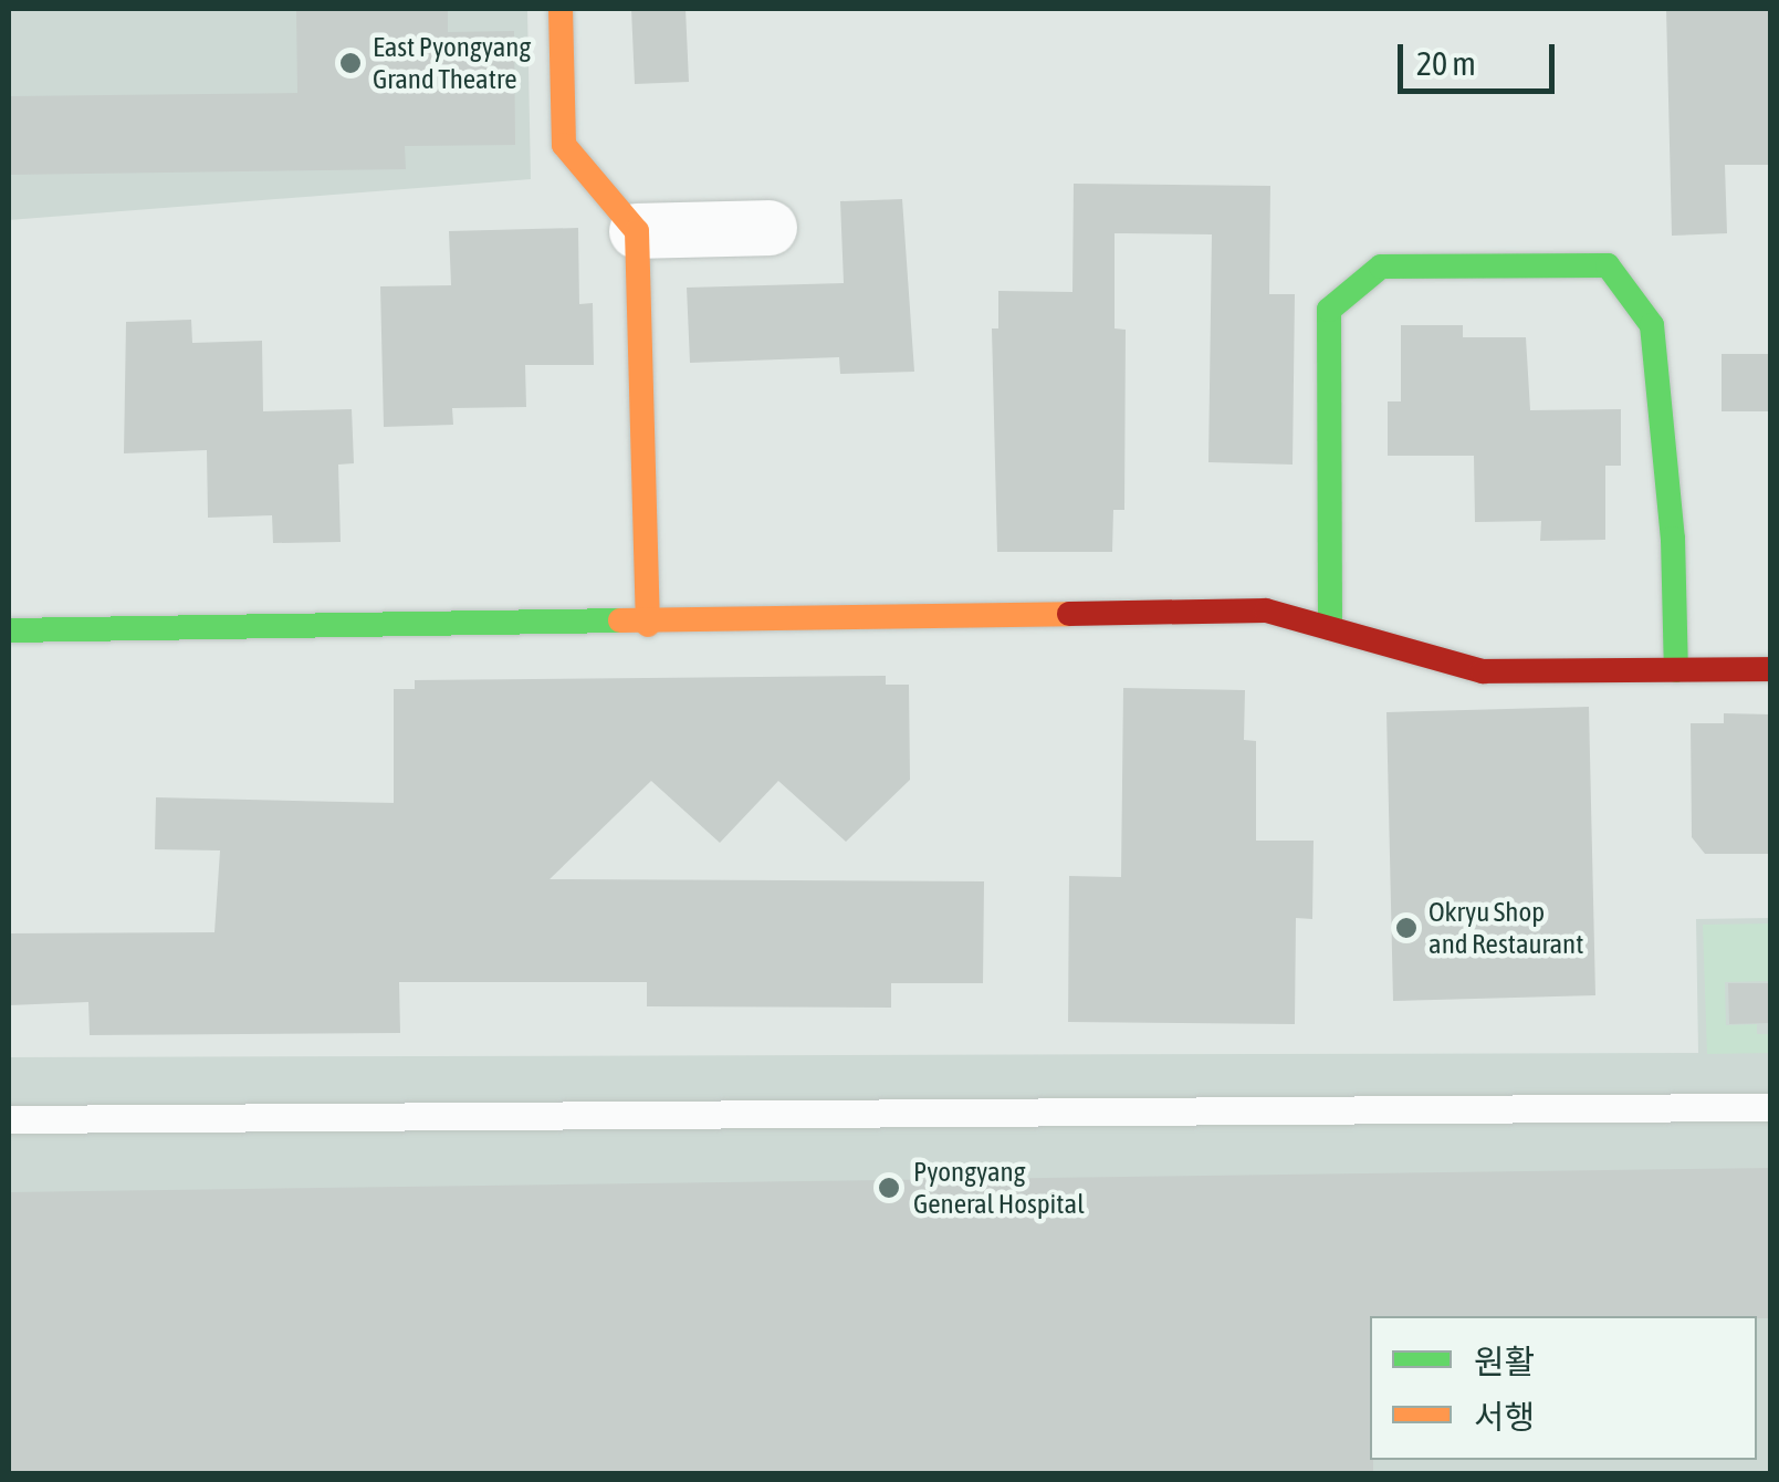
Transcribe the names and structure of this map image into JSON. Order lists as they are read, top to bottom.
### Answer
{
  "places": ["East Pyongyang Grand Theatre", "Okryu Shop and Restaurant", "Pyongyang General Hospital"],
  "legend": ["원활", "서행"],
  "scale_bar": "20 m"
}
